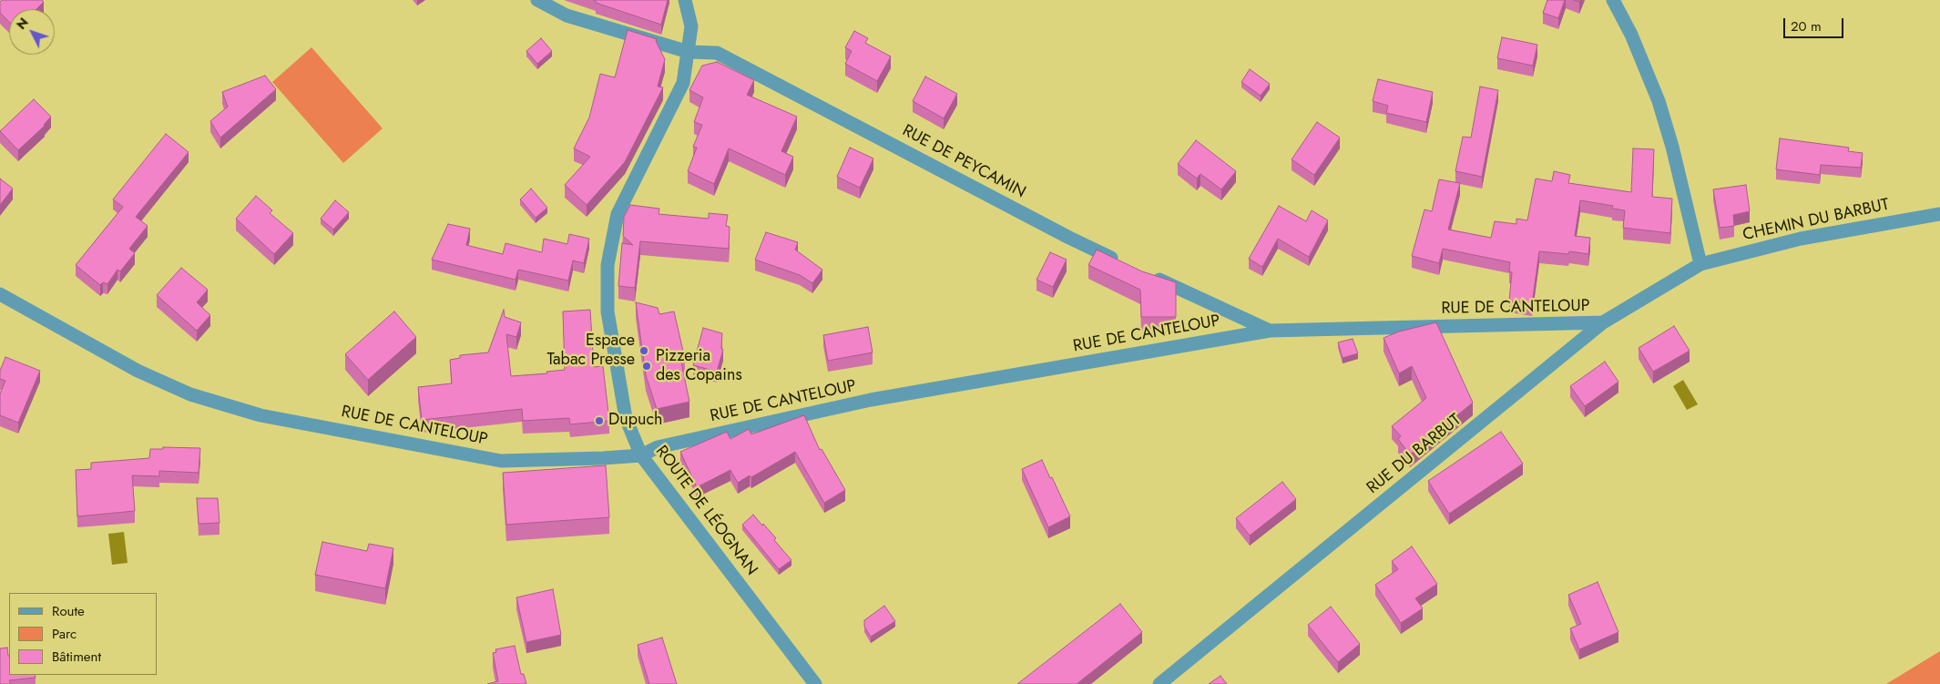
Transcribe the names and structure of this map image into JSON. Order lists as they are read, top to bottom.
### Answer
{
  "streets": {
    "street": [
      "RUE DE PEYCAMIN",
      "CHEMIN DU BARBUT",
      "RUE DE CANTELOUP",
      "RUE DU BARBUT",
      "ROUTE DE LÉOGNAN"
    ]
  },
  "crossings": [
    ["RUE DE PEYCAMIN", "ROUTE DE LÉOGNAN"],
    ["CHEMIN DU BARBUT", "RUE DU BARBUT"],
    ["RUE DE CANTELOUP", "RUE DU BARBUT"],
    ["RUE DE CANTELOUP", "ROUTE DE LÉOGNAN"]
  ],
  "places": ["Espace Tabac Presse", "Pizzeria des Copains", "Dupuch"],
  "legend": ["Route", "Parc", "Bâtiment"],
  "scale_bar": "20 m",
  "north": "top left"
}
